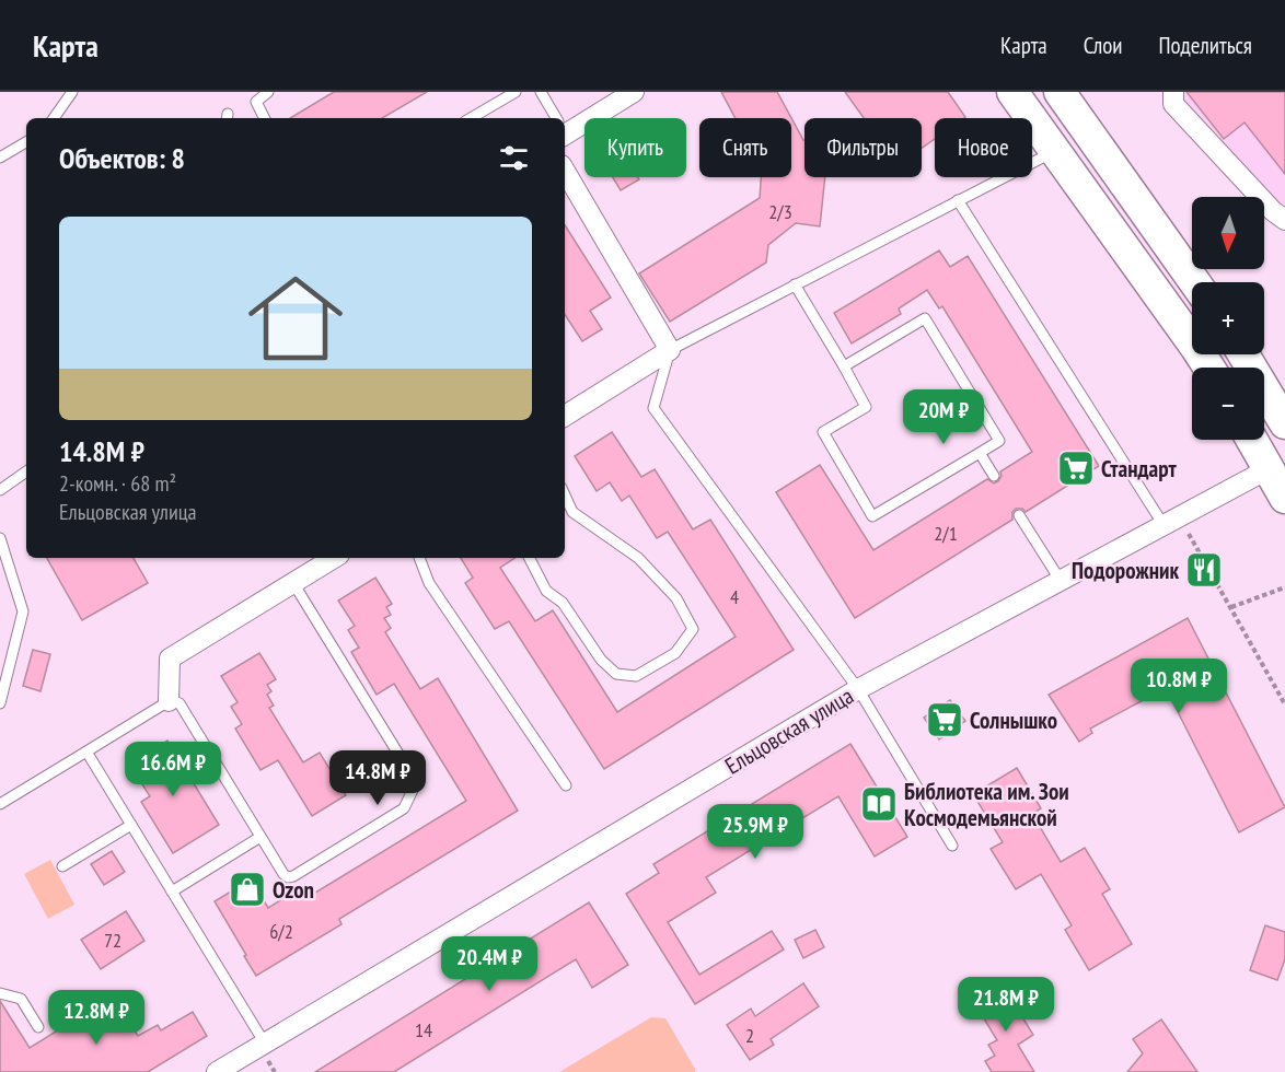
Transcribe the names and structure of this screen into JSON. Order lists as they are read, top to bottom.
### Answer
{
  "streets": {
    "street": ["Ельцовская улица"]
  },
  "places": {
    "supermarket": ["Стандарт", "Солнышко"],
    "restaurant": ["Подорожник"],
    "library": ["Библиотека им. Зои Космодемьянской"],
    "shop": ["Ozon"]
  },
  "house_numbers": [
    "2/3",
    "2/1",
    "4",
    "6/2",
    "72",
    "14",
    "2"
  ],
  "north": "bottom",
  "page": {
    "header": "Карта",
    "nav": ["Карта", "Слои", "Поделиться"],
    "chip": [
      "Купить",
      "Снять",
      "Фильтры",
      "Новое"
    ],
    "heading": "Объектов: 8",
    "map_buttons": ["+", "−"],
    "list": [
      {
        "name": "14.8M ₽",
        "note": "2-комн. · 68 m² · Ельцовская улица"
      }
    ],
    "price": [
      "20M ₽",
      "10.8M ₽",
      "16.6M ₽",
      "14.8M ₽",
      "25.9M ₽",
      "20.4M ₽",
      "21.8M ₽",
      "12.8M ₽"
    ]
  }
}
